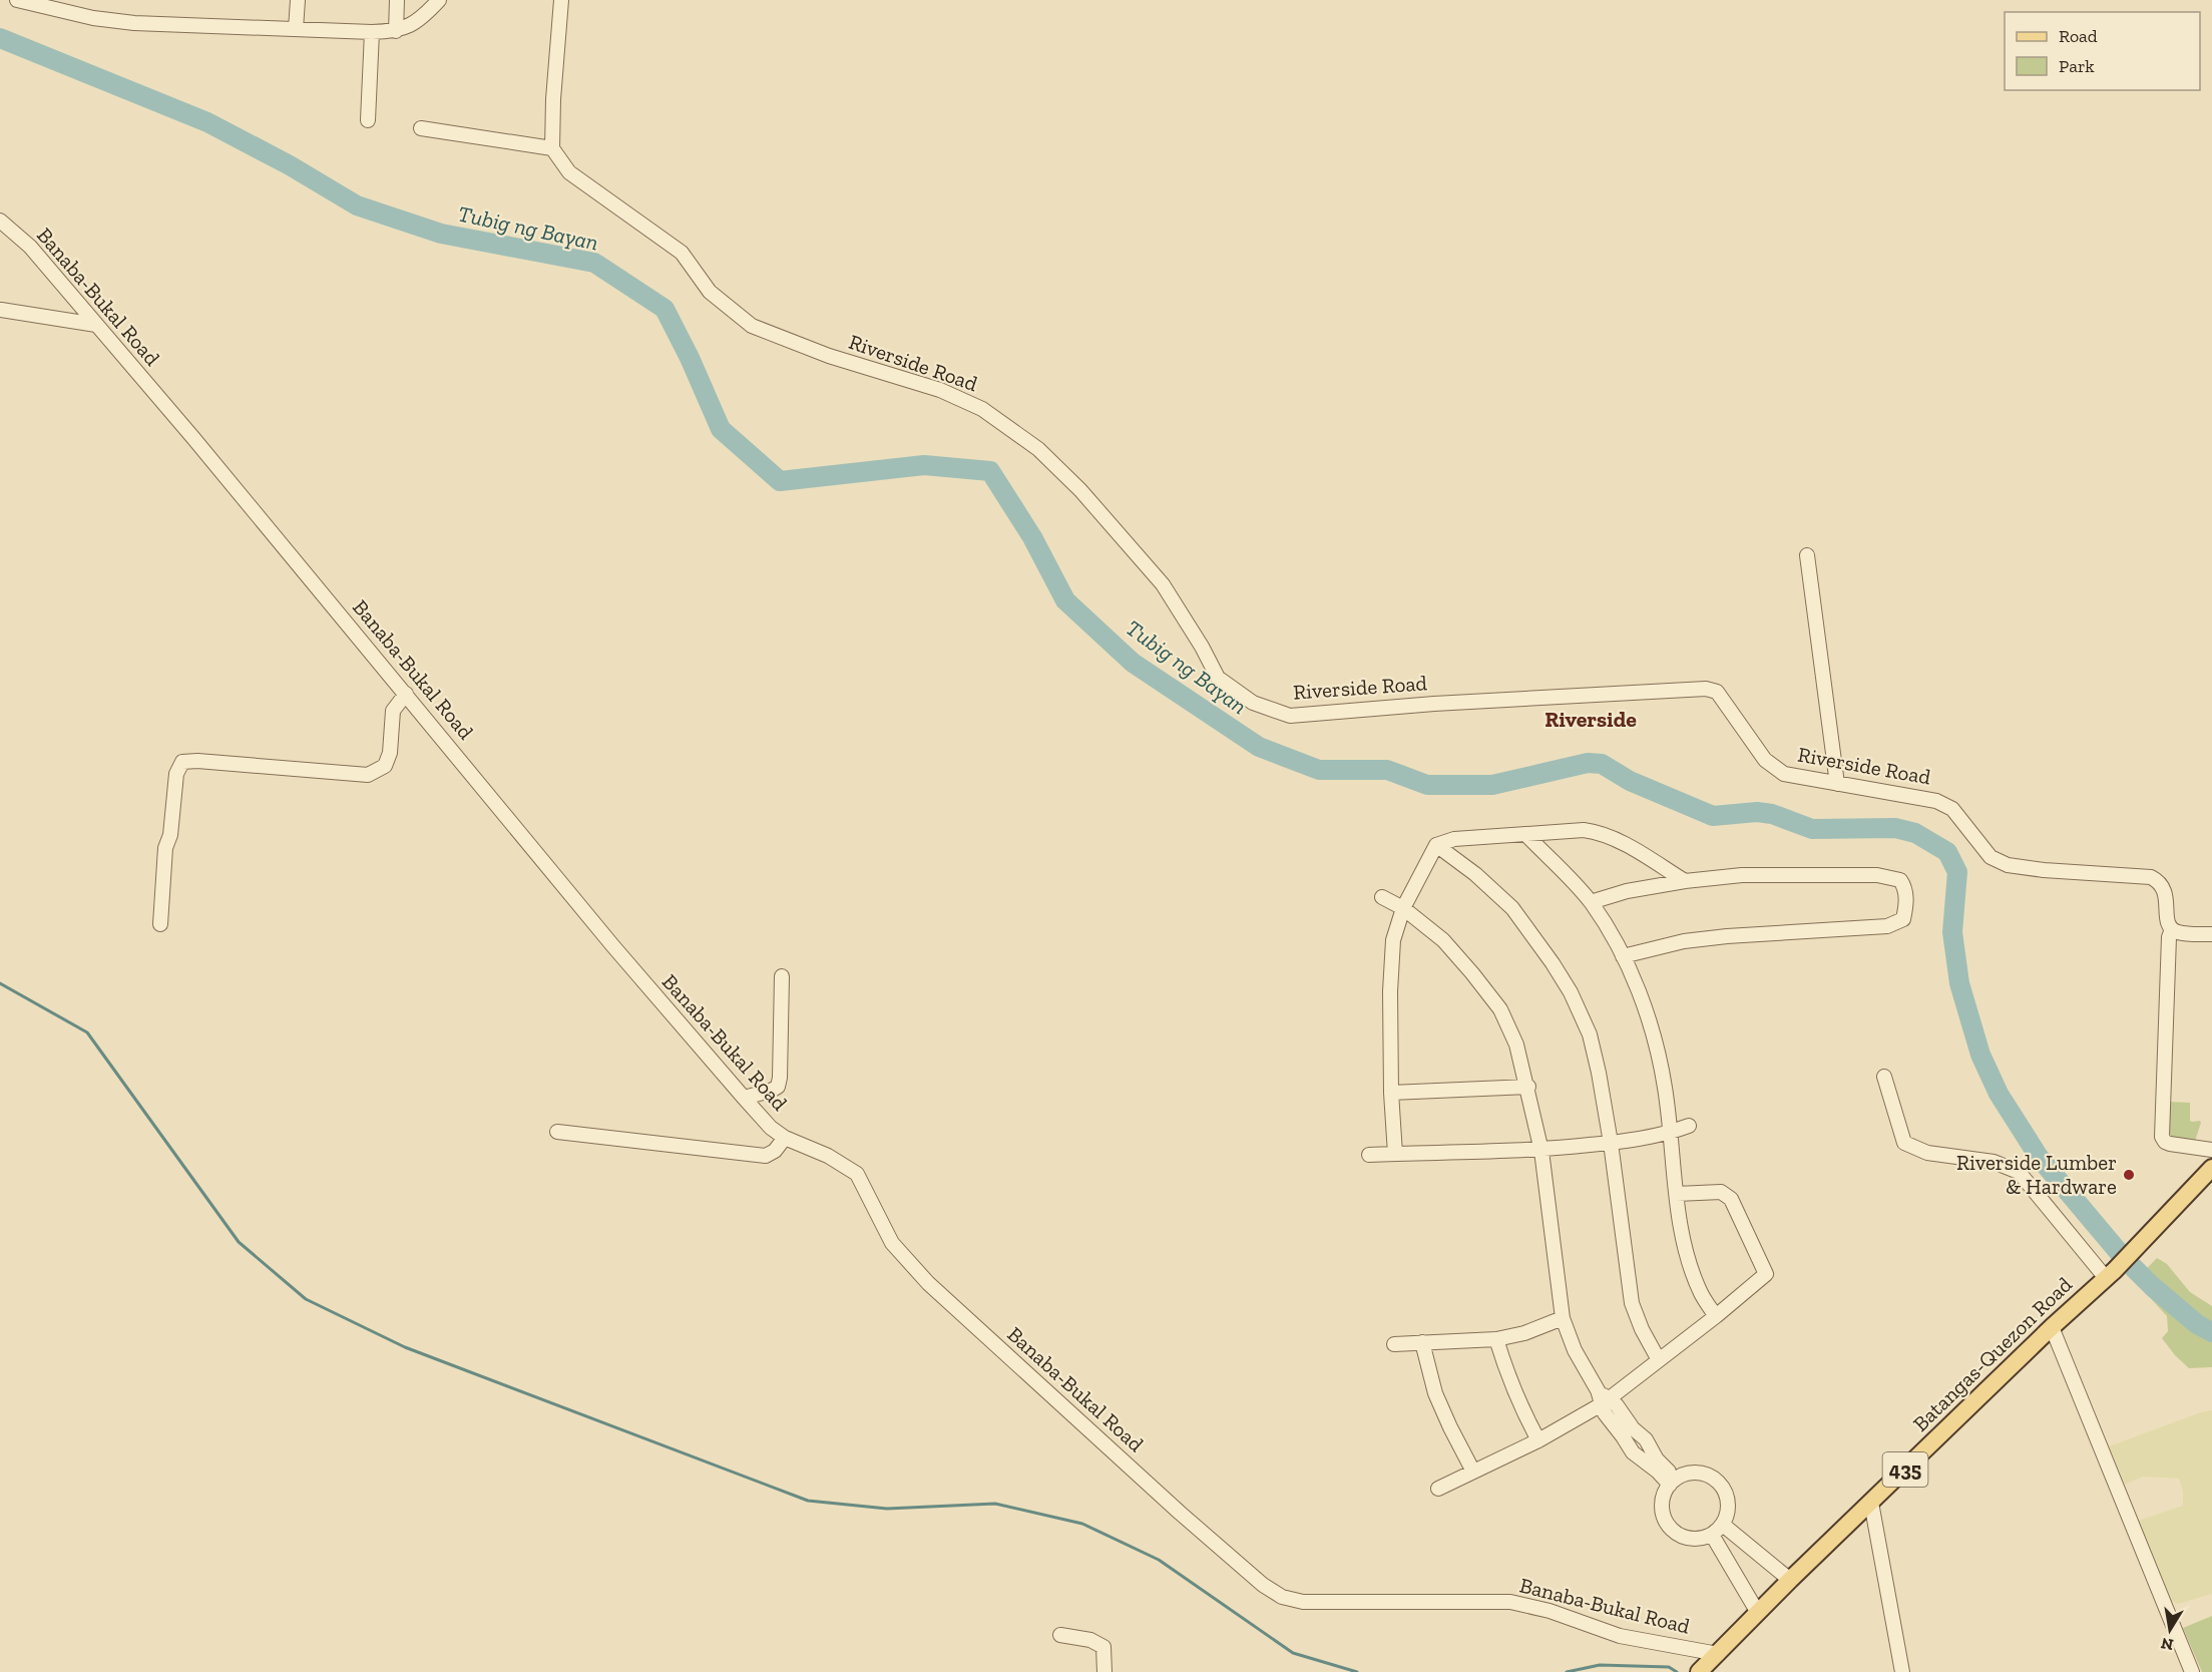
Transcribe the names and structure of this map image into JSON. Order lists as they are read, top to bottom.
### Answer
{
  "streets": {
    "main road": ["Batangas-Quezon Road", "435"],
    "street": ["Banaba-Bukal Road", "Riverside Road"]
  },
  "crossings": [
    ["Banaba-Bukal Road", "Batangas-Quezon Road"],
    ["Batangas-Quezon Road", "435"]
  ],
  "districts": ["Riverside"],
  "water": ["Tubig ng Bayan"],
  "places": ["Riverside Lumber & Hardware"],
  "legend": ["Road", "Park"],
  "north": "bottom"
}
